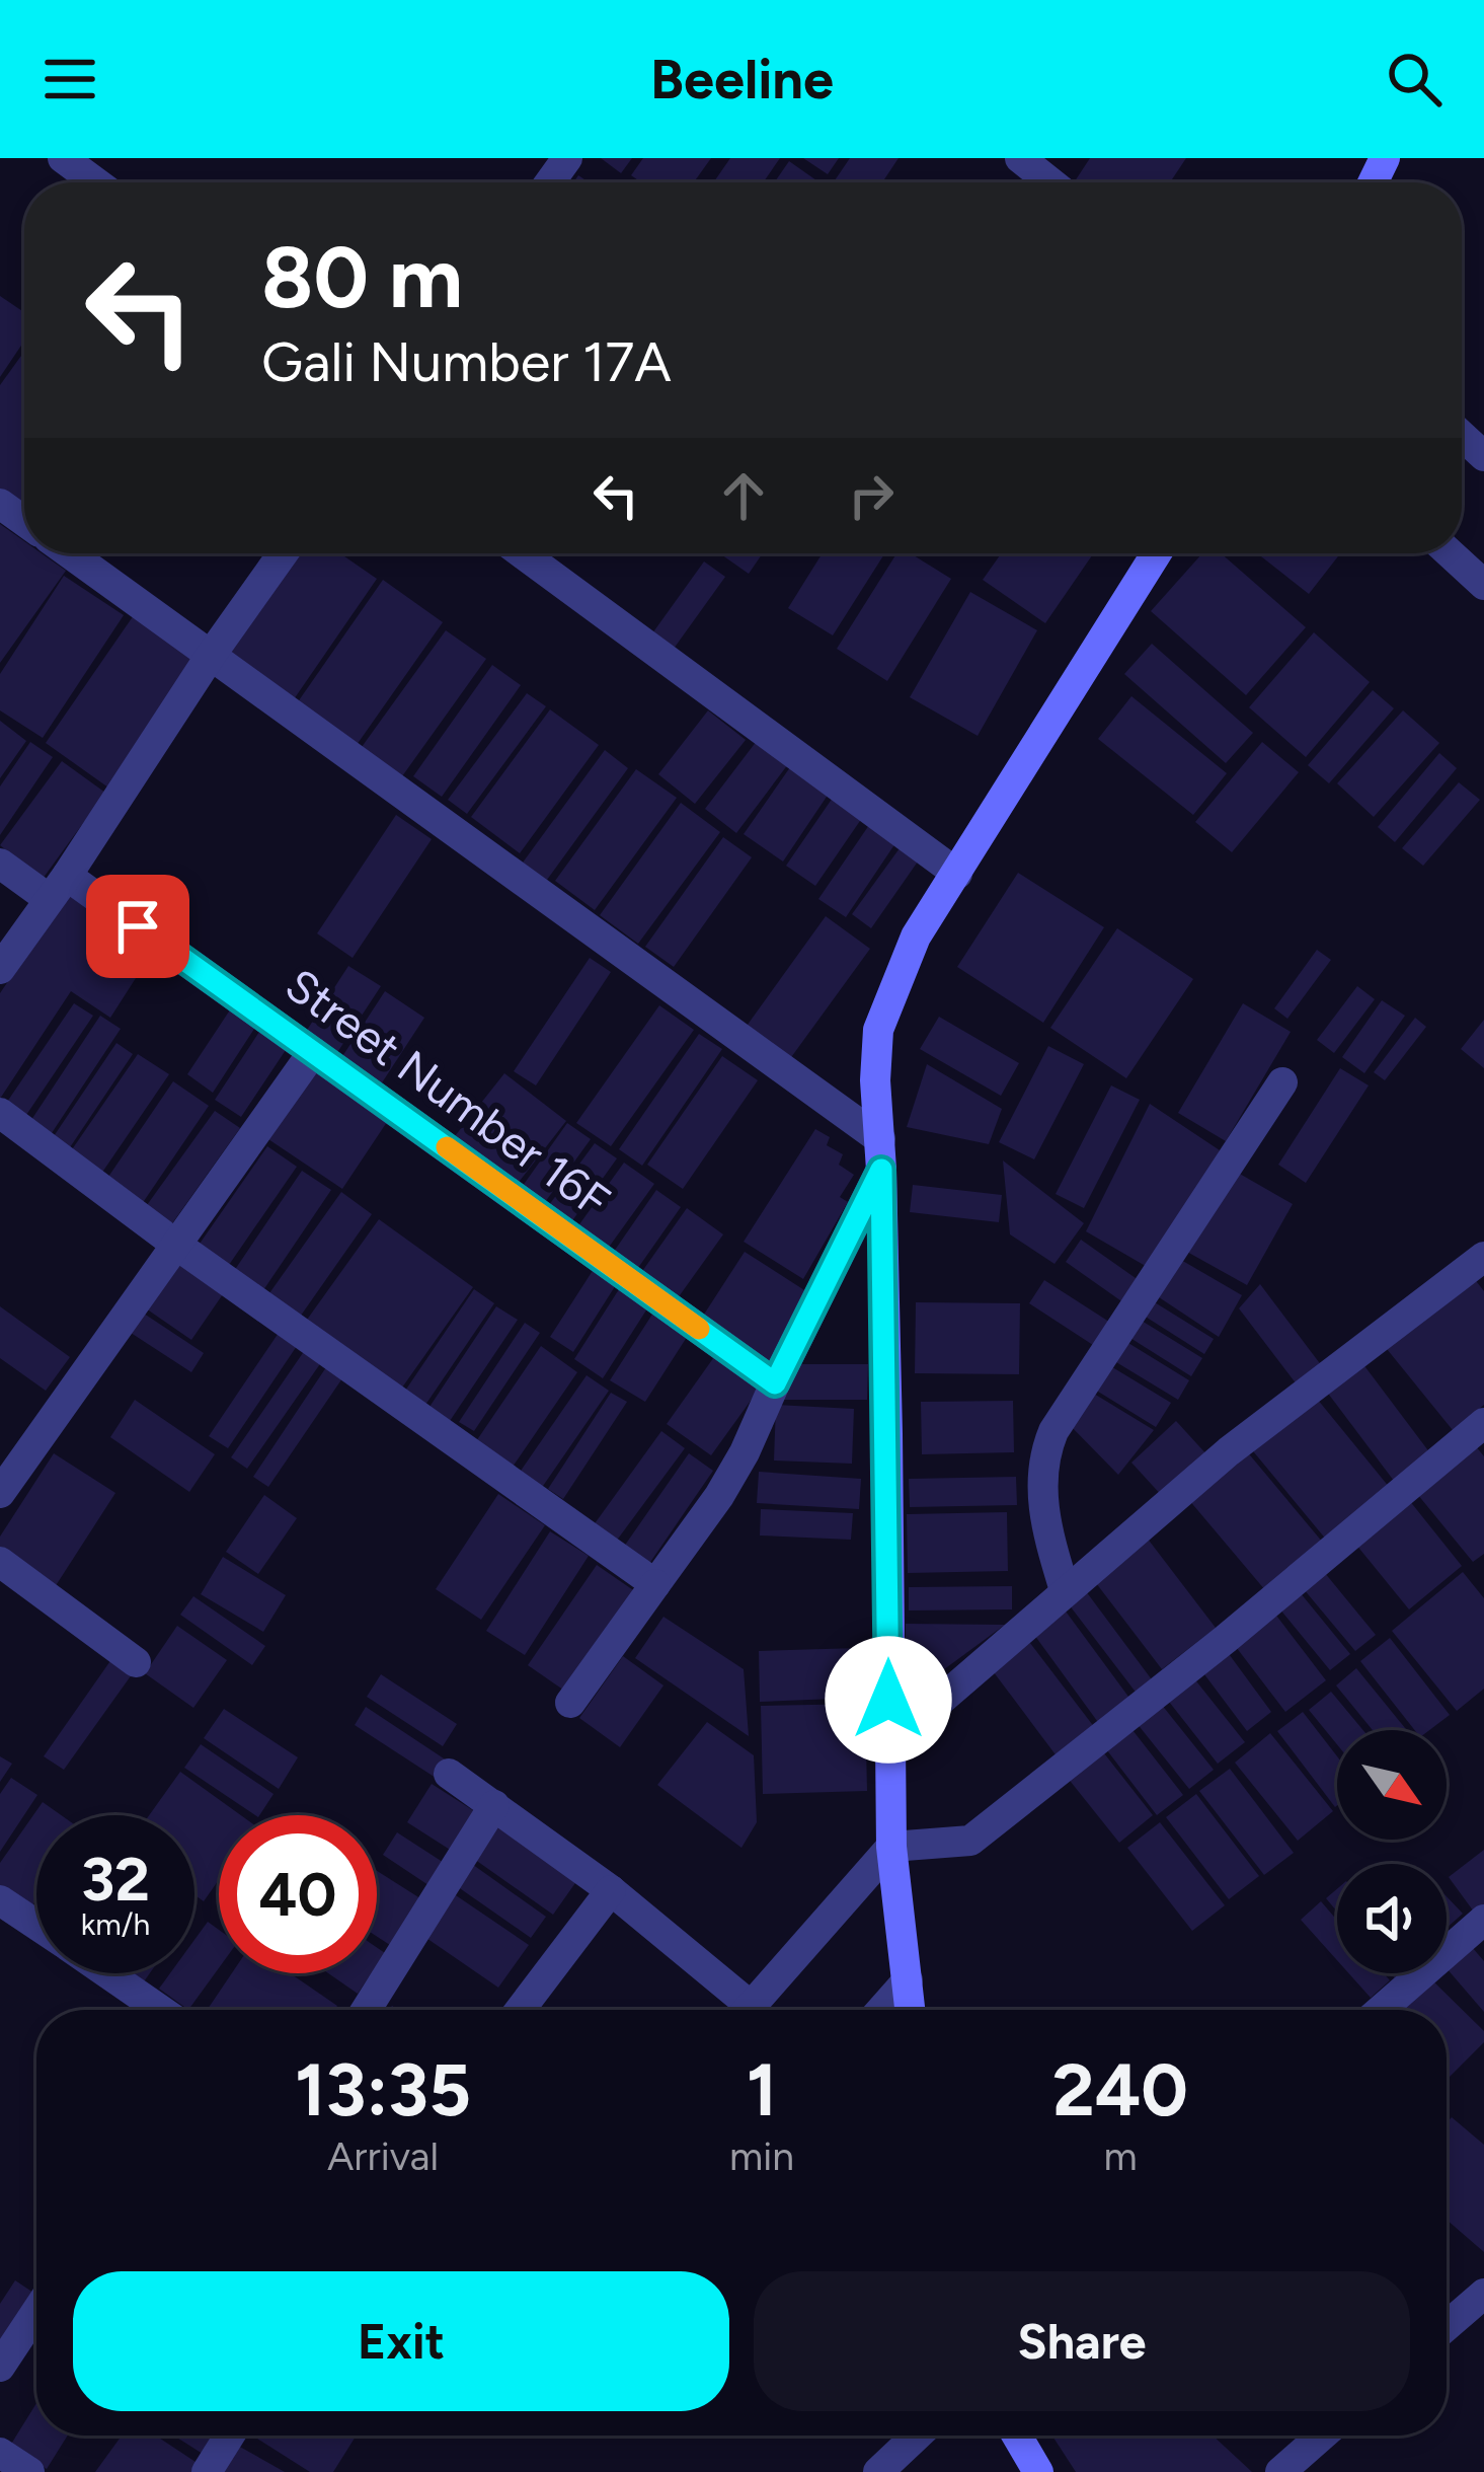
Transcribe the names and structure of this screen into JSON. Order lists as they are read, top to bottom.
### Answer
{
  "streets": {
    "street": ["Street Number 16F"]
  },
  "north": "bottom right",
  "page": {
    "header": "Beeline",
    "turn": ["80 m", "Gali Number 17A"],
    "speed": "32 km/h",
    "limit": "40",
    "eta": [
      "13:35",
      "Arrival",
      "1",
      "min",
      "240",
      "m"
    ],
    "buttons": ["Exit", "Share"]
  }
}
